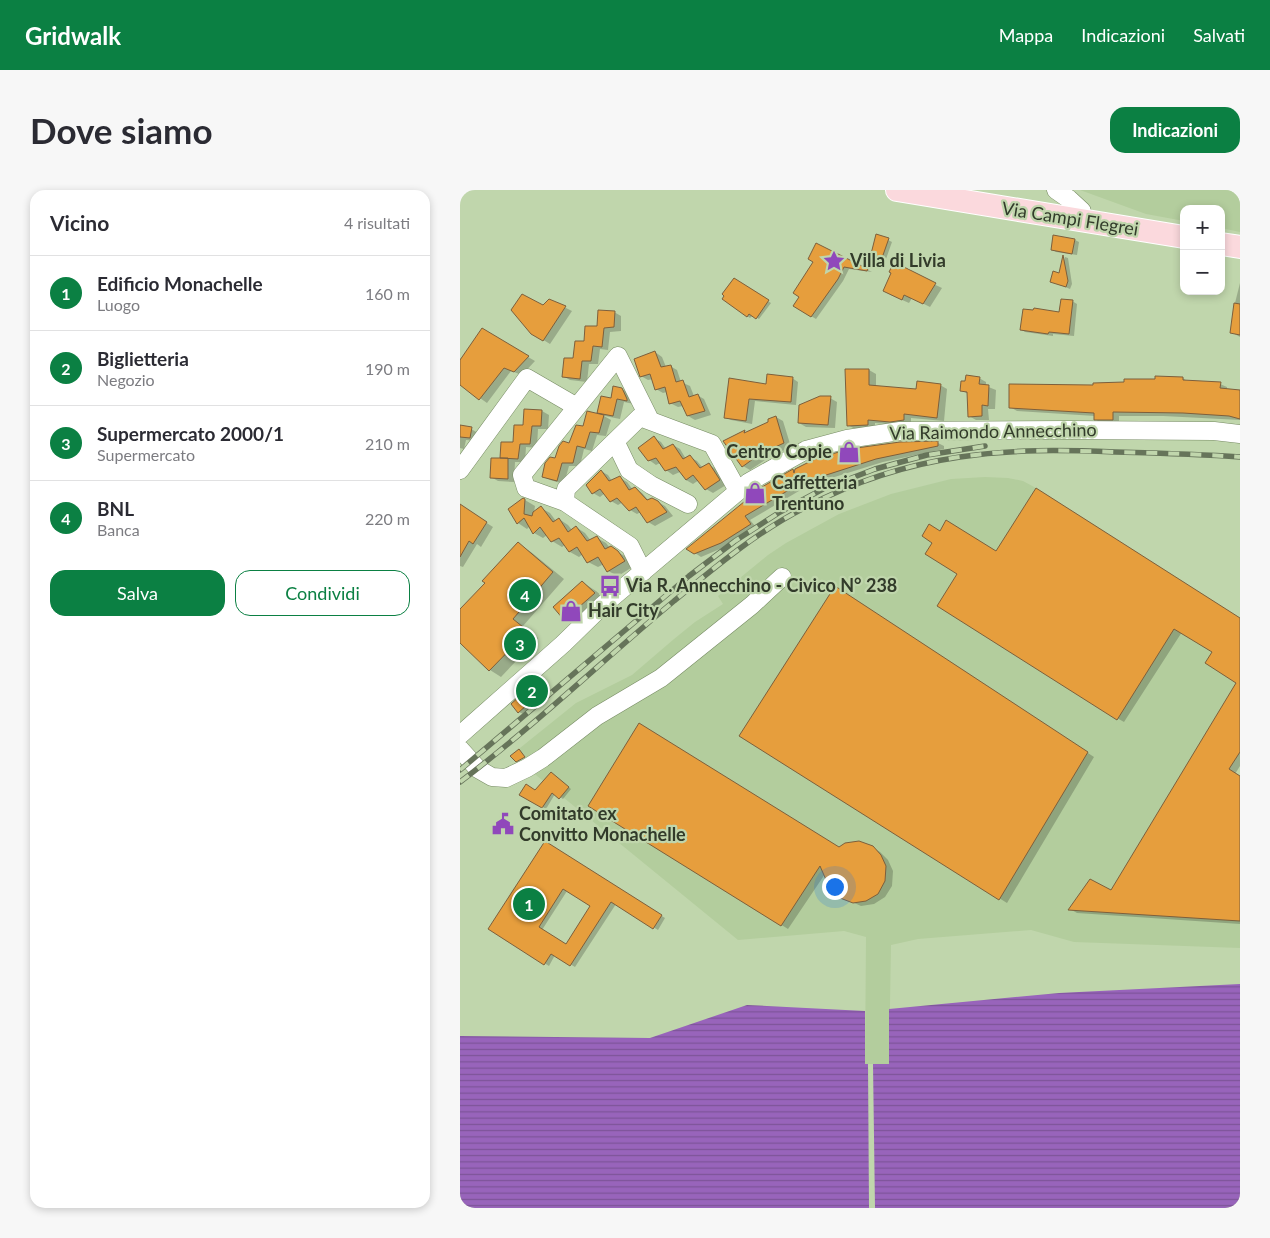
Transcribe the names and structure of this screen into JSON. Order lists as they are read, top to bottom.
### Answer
{
  "streets": {
    "main road": ["Via Campi Flegrei"],
    "street": ["Via Raimondo Annecchino"]
  },
  "places": {
    "place": ["Villa di Livia"],
    "shop": ["Centro Copie", "Caffetteria Trentuno", "Hair City"],
    "bus stop": ["Via R. Annecchino - Civico N° 238"],
    "public building": ["Comitato ex Convitto Monachelle"]
  },
  "page": {
    "header": "Gridwalk",
    "nav": ["Mappa", "Indicazioni", "Salvati"],
    "buttons": [
      "Indicazioni",
      ["Salva", "Condividi"]
    ],
    "title": "Dove siamo",
    "heading": ["Vicino", "4 risultati"],
    "map_buttons": ["+", "−"],
    "list": [
      {
        "mark": "1",
        "name": "Edificio Monachelle",
        "note": "Luogo",
        "value": "160 m"
      },
      {
        "mark": "2",
        "name": "Biglietteria",
        "note": "Negozio",
        "value": "190 m"
      },
      {
        "mark": "3",
        "name": "Supermercato 2000/1",
        "note": "Supermercato",
        "value": "210 m"
      },
      {
        "mark": "4",
        "name": "BNL",
        "note": "Banca",
        "value": "220 m"
      }
    ],
    "pins": [
      "4",
      "3",
      "2",
      "1"
    ]
  }
}
